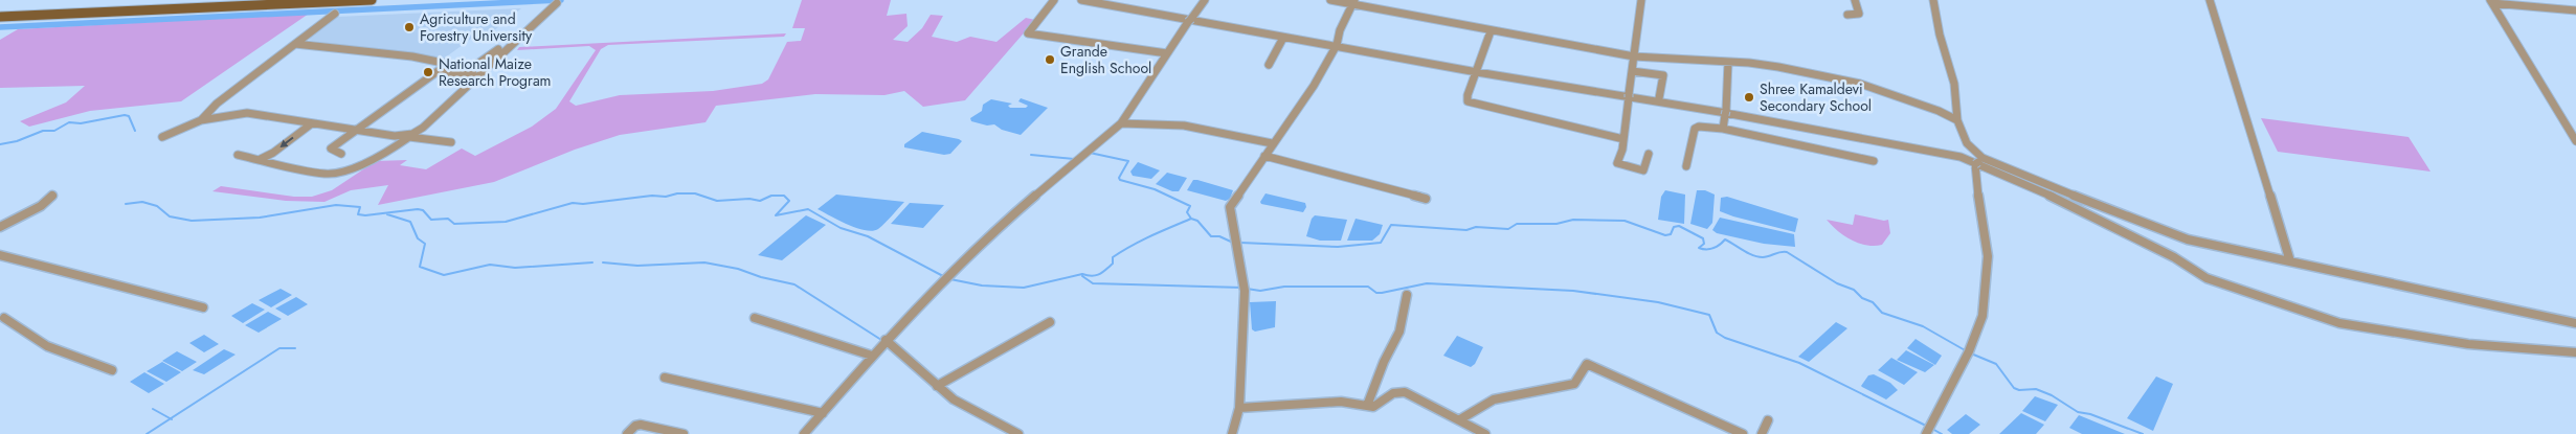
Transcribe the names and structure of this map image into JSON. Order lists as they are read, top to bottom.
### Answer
{
  "places": [
    "Agriculture and Forestry University",
    "Grande English School",
    "National Maize Research Program",
    "Shree Kamaldevi Secondary School"
  ]
}
